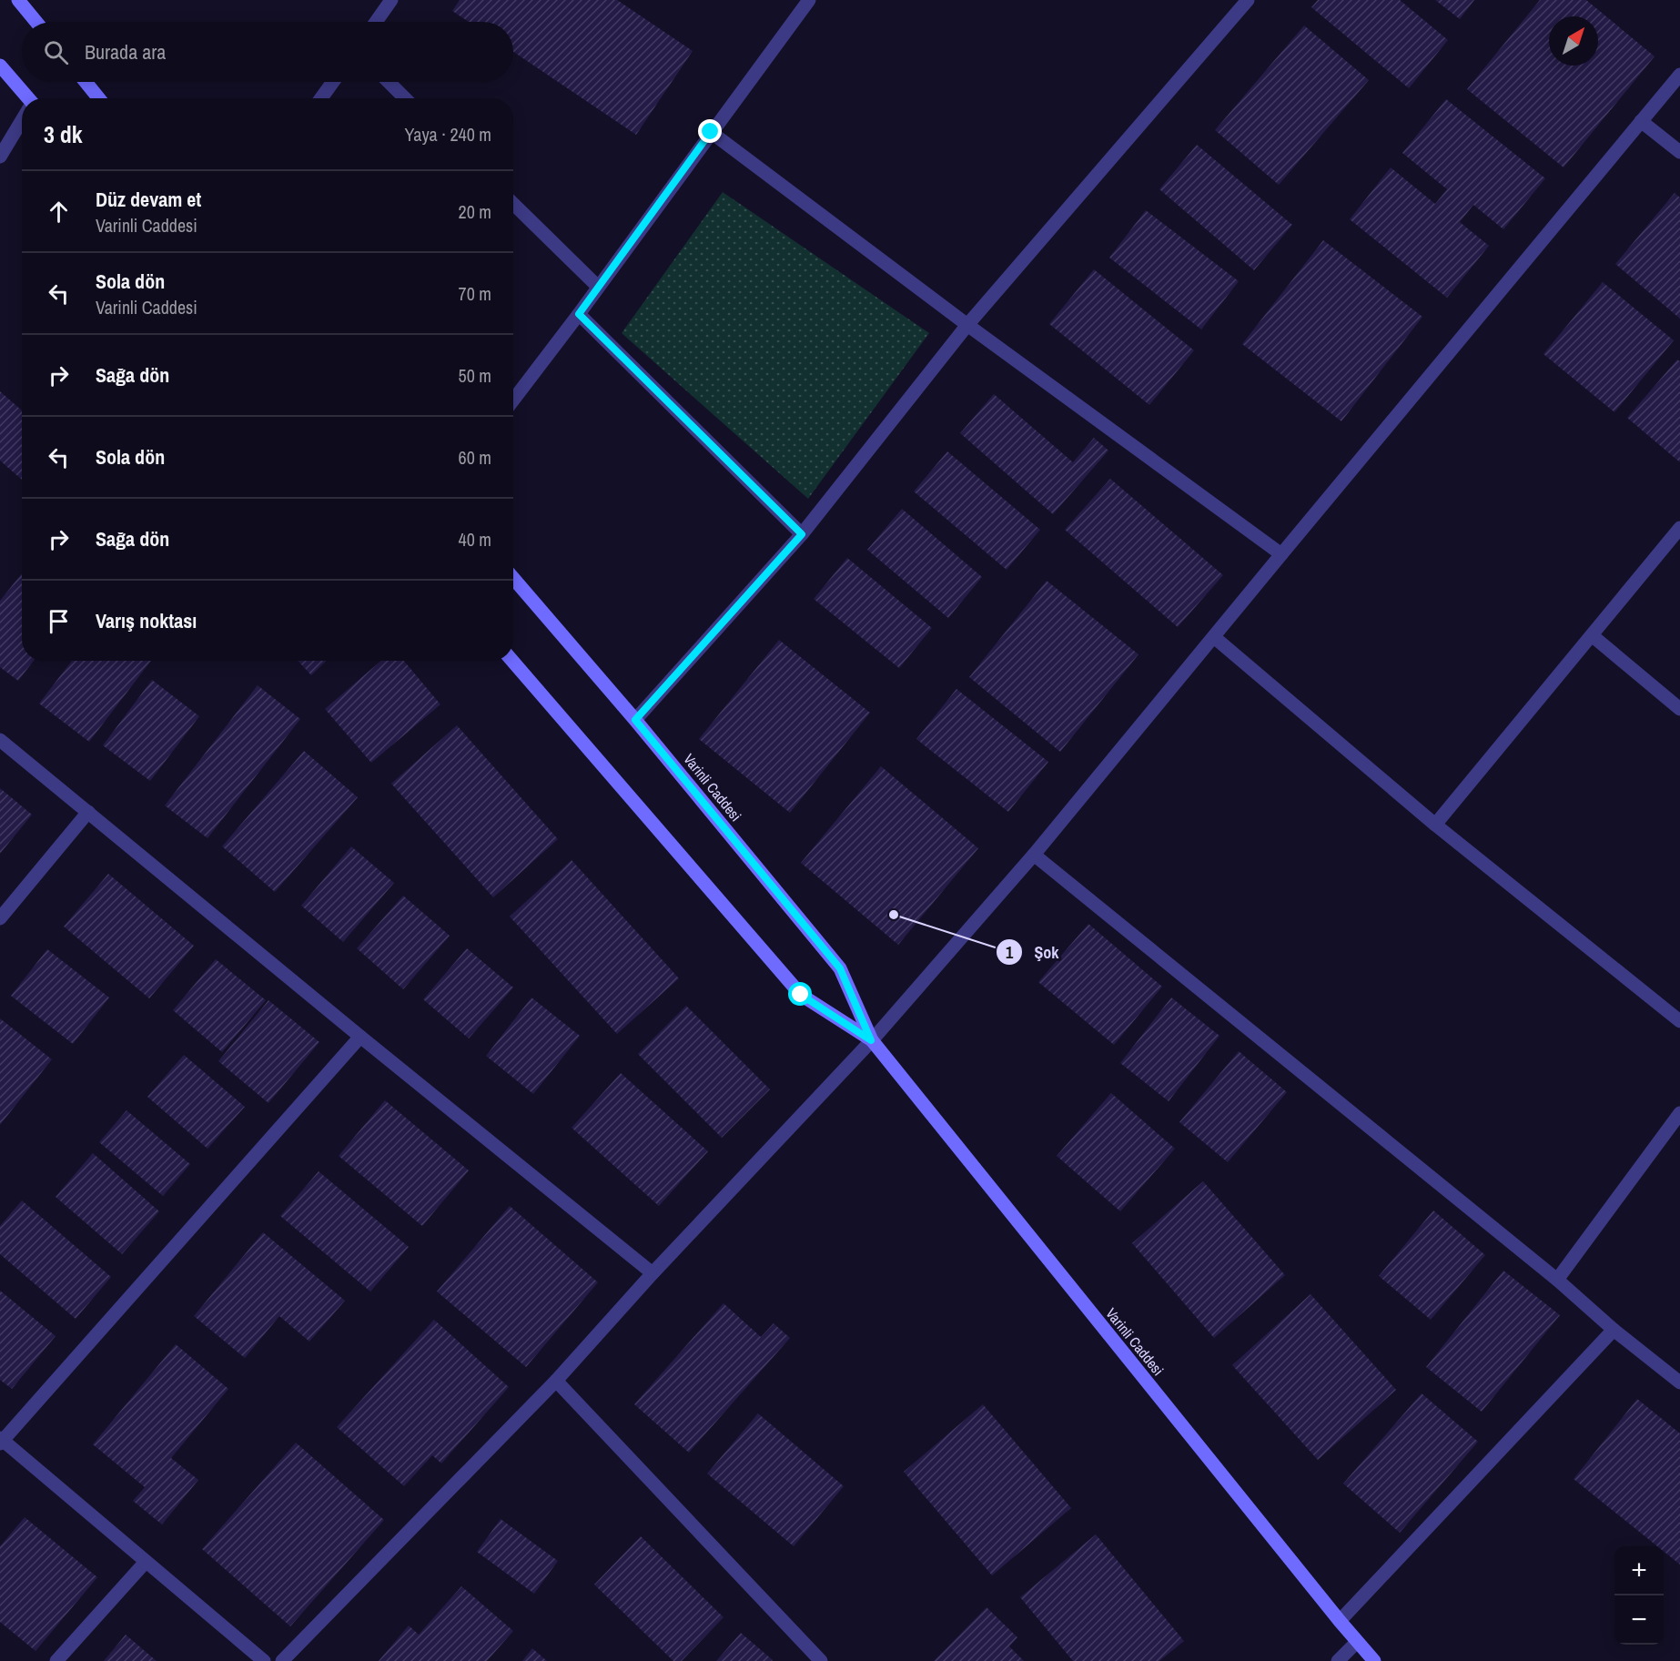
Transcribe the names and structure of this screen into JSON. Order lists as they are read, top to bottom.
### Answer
{
  "streets": {
    "street": ["Varinli Caddesi"]
  },
  "places": ["Şok"],
  "north": "top right",
  "page": {
    "search": "Burada ara",
    "heading": ["3 dk", "Yaya · 240 m"],
    "list": [
      ["Düz devam et", "Varinli Caddesi", "20 m"],
      ["Sola dön", "Varinli Caddesi", "70 m"],
      ["Sağa dön", "50 m"],
      ["Sola dön", "60 m"],
      ["Sağa dön", "40 m"],
      "Varış noktası"
    ],
    "map_buttons": ["+", "−"]
  }
}
